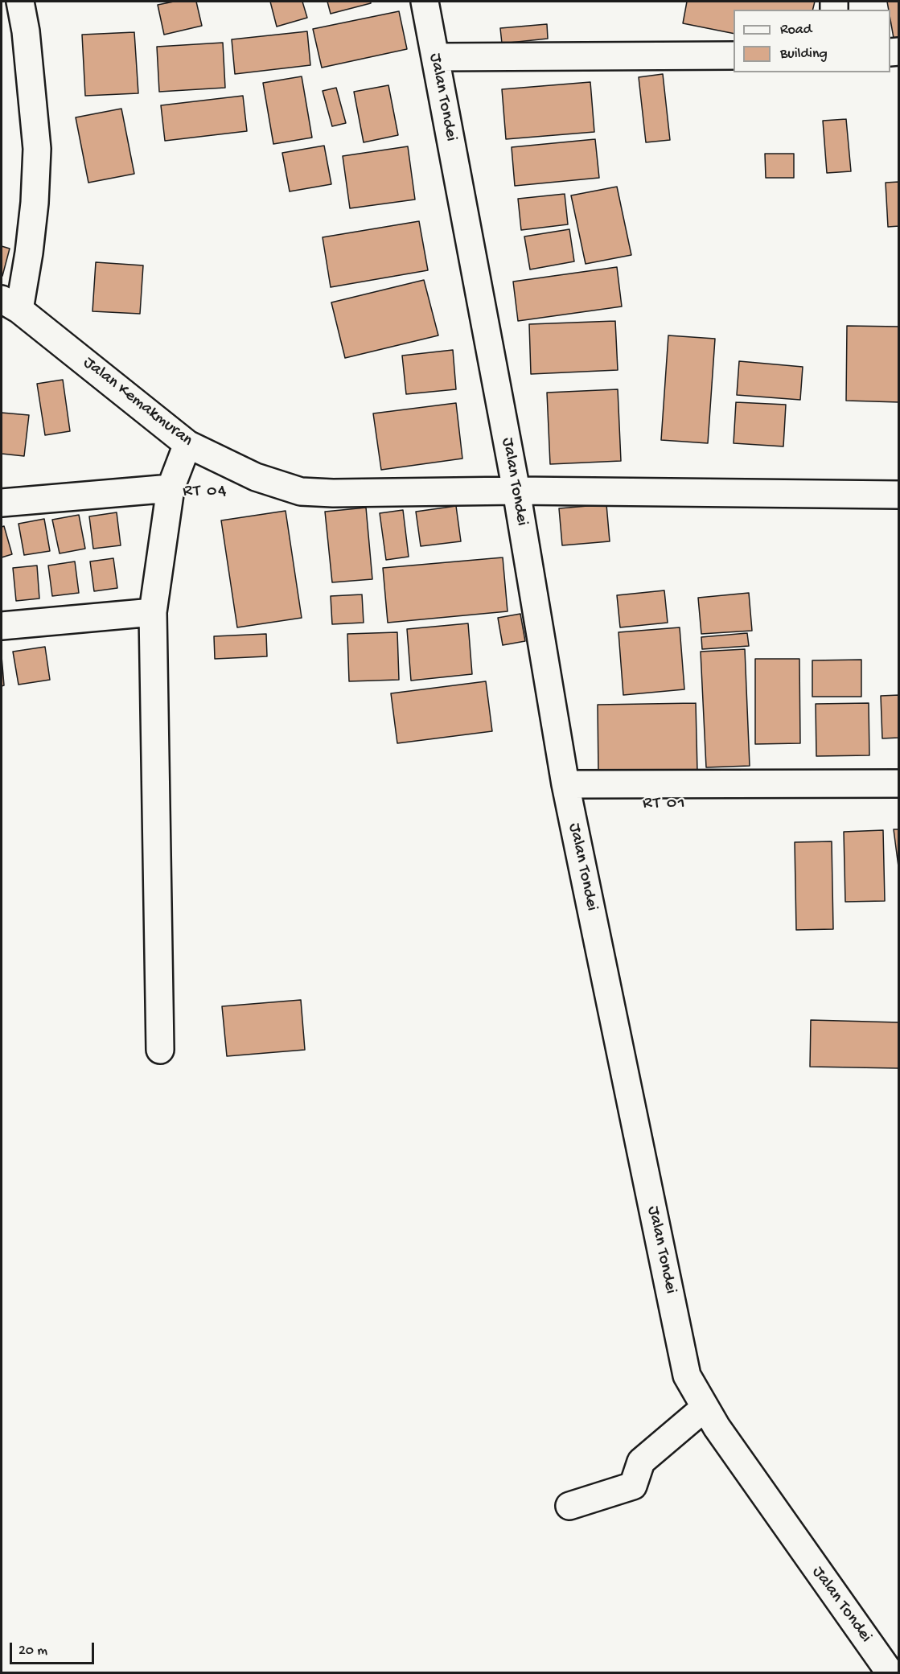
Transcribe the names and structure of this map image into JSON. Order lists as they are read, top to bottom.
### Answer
{
  "streets": {
    "street": ["Jalan Tondei", "Jalan Kemakmuran"]
  },
  "crossings": [
    ["Jalan Tondei", "Jalan Kemakmuran"]
  ],
  "districts": ["RT 04", "RT 01"],
  "legend": ["Road", "Building"],
  "scale_bar": "20 m"
}
